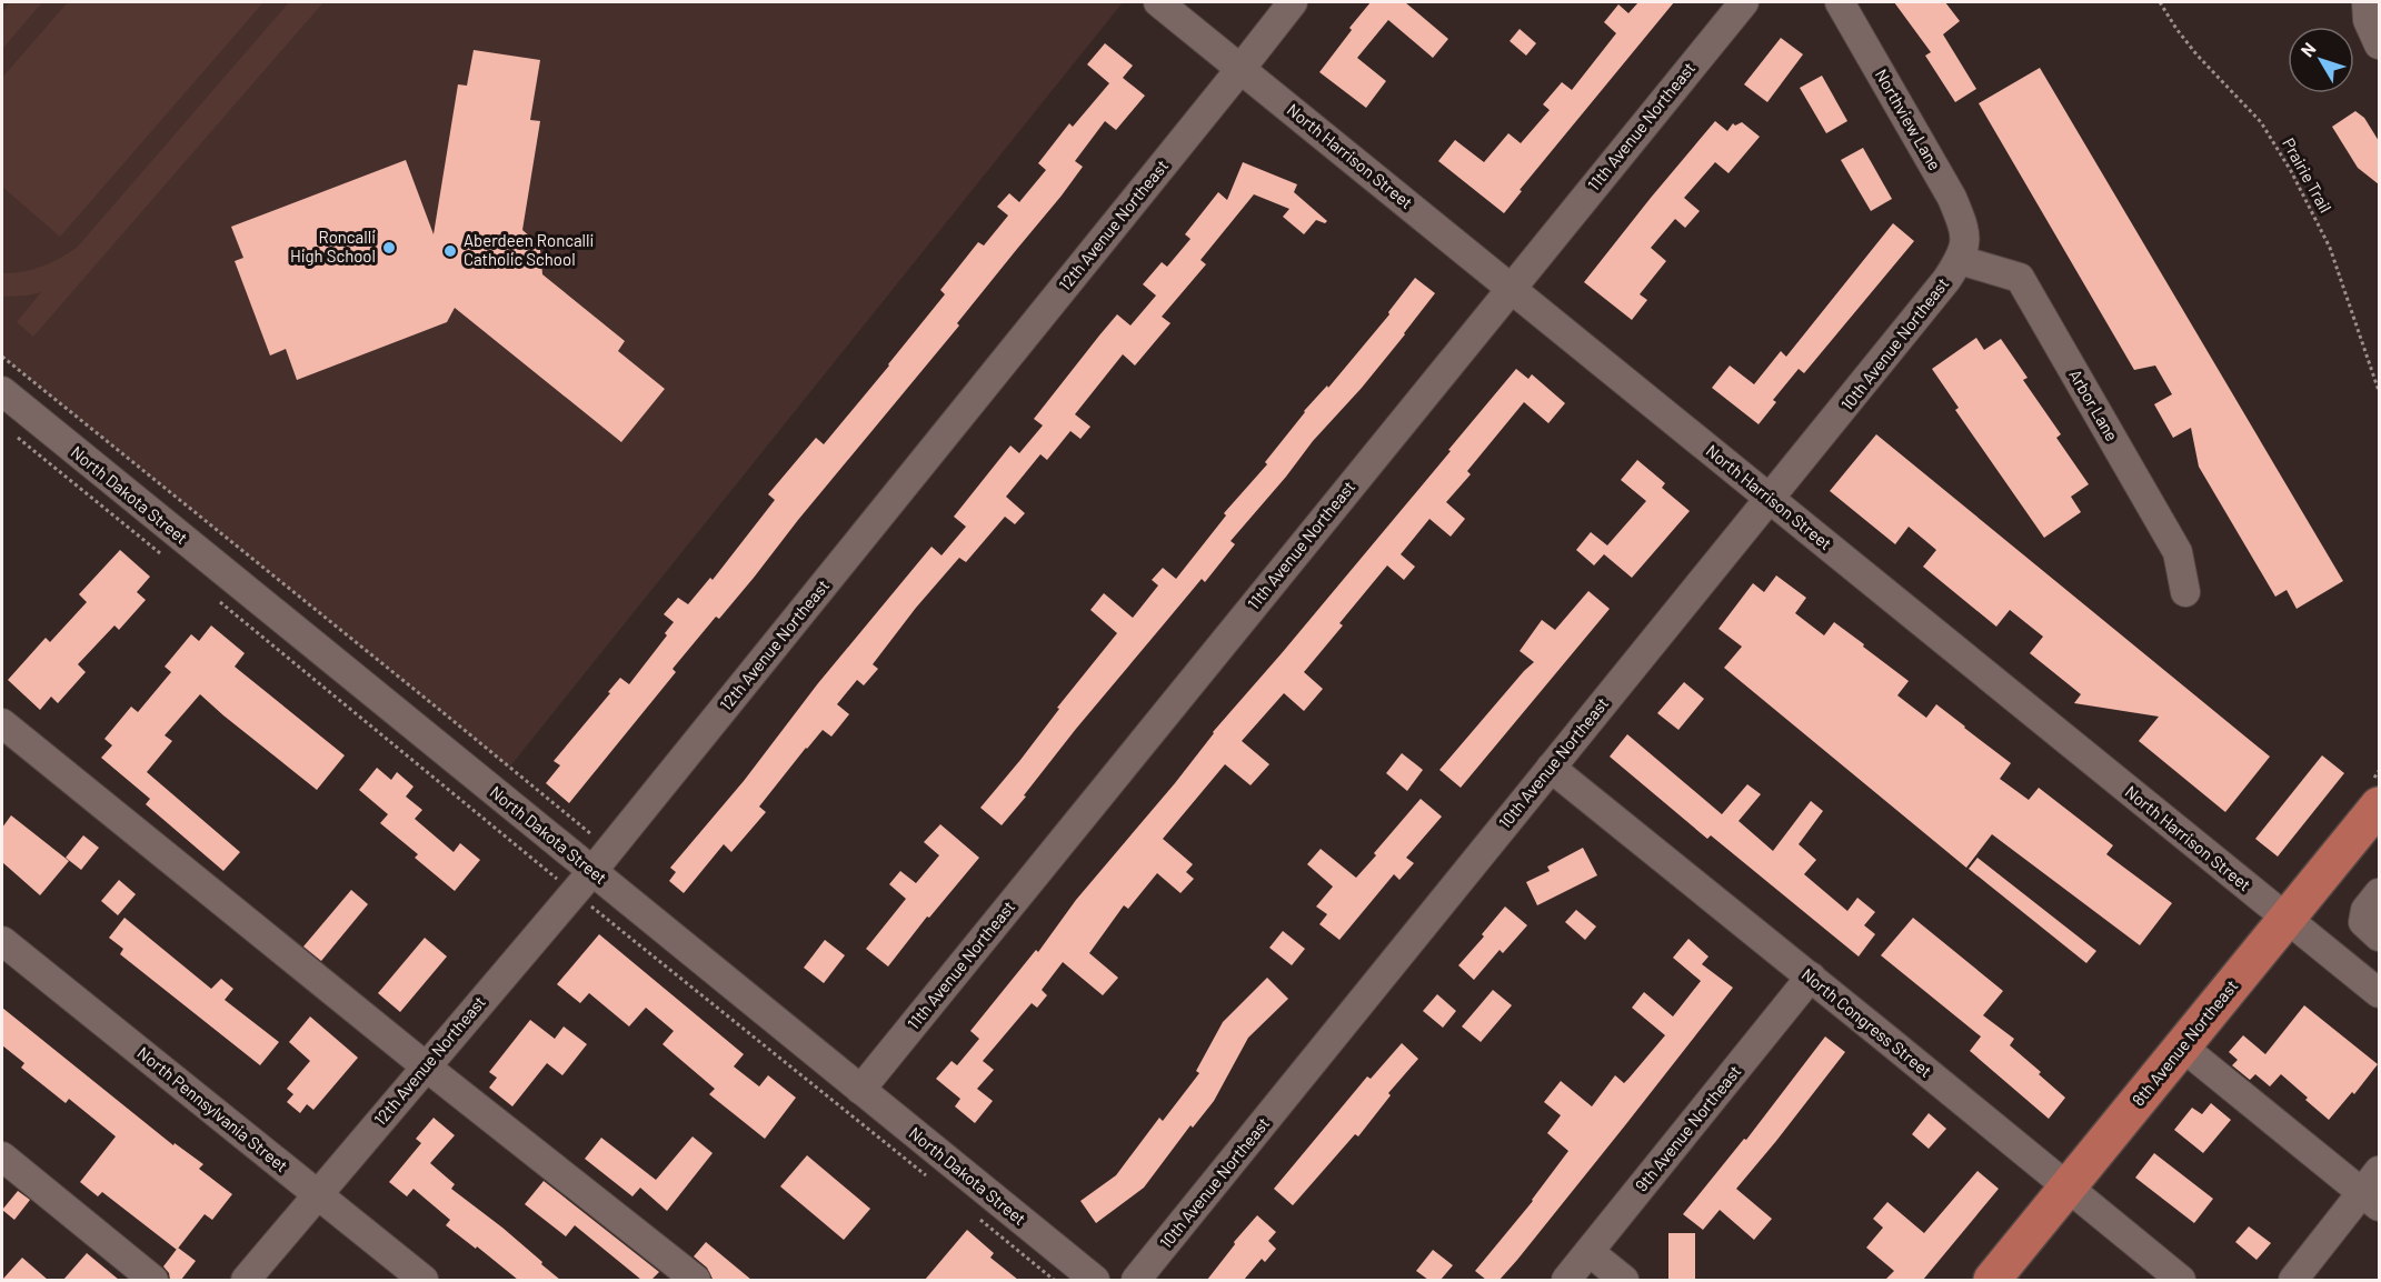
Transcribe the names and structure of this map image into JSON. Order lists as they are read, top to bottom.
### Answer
{
  "streets": {
    "main road": ["8th Avenue Northeast"],
    "street": [
      "Northview Lane",
      "11th Avenue Northeast",
      "North Harrison Street",
      "12th Avenue Northeast",
      "10th Avenue Northeast",
      "Arbor Lane",
      "North Dakota Street",
      "North Congress Street",
      "North Pennsylvania Street",
      "9th Avenue Northeast"
    ],
    "path": ["Prairie Trail"]
  },
  "crossings": [
    ["Northview Lane", "10th Avenue Northeast"],
    ["Northview Lane", "Arbor Lane"],
    ["11th Avenue Northeast", "North Harrison Street"],
    ["11th Avenue Northeast", "North Dakota Street"],
    ["North Harrison Street", "12th Avenue Northeast"],
    ["North Harrison Street", "10th Avenue Northeast"],
    ["North Harrison Street", "8th Avenue Northeast"],
    ["12th Avenue Northeast", "North Dakota Street"],
    ["12th Avenue Northeast", "North Pennsylvania Street"],
    ["10th Avenue Northeast", "Arbor Lane"],
    ["10th Avenue Northeast", "North Congress Street"],
    ["North Congress Street", "8th Avenue Northeast"],
    ["North Congress Street", "9th Avenue Northeast"]
  ],
  "places": ["Roncalli High School", "Aberdeen Roncalli Catholic School"],
  "north": "top left"
}
